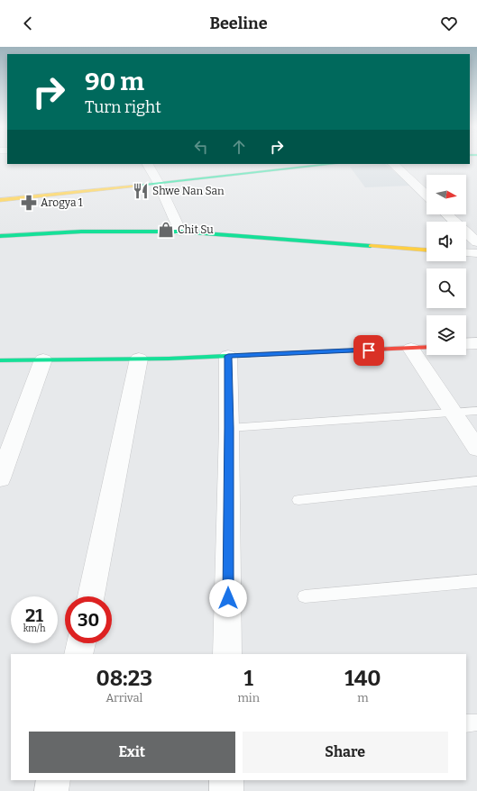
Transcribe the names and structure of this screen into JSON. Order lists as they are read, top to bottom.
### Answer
{
  "places": {
    "restaurant": ["Shwe Nan San"],
    "pharmacy": ["Arogya 1"],
    "shop": ["Chit Su"]
  },
  "north": "right",
  "page": {
    "header": "Beeline",
    "turn": ["90 m", "Turn right"],
    "speed": "21 km/h",
    "limit": "30",
    "eta": [
      "08:23",
      "Arrival",
      "1",
      "min",
      "140",
      "m"
    ],
    "buttons": ["Exit", "Share"]
  }
}
